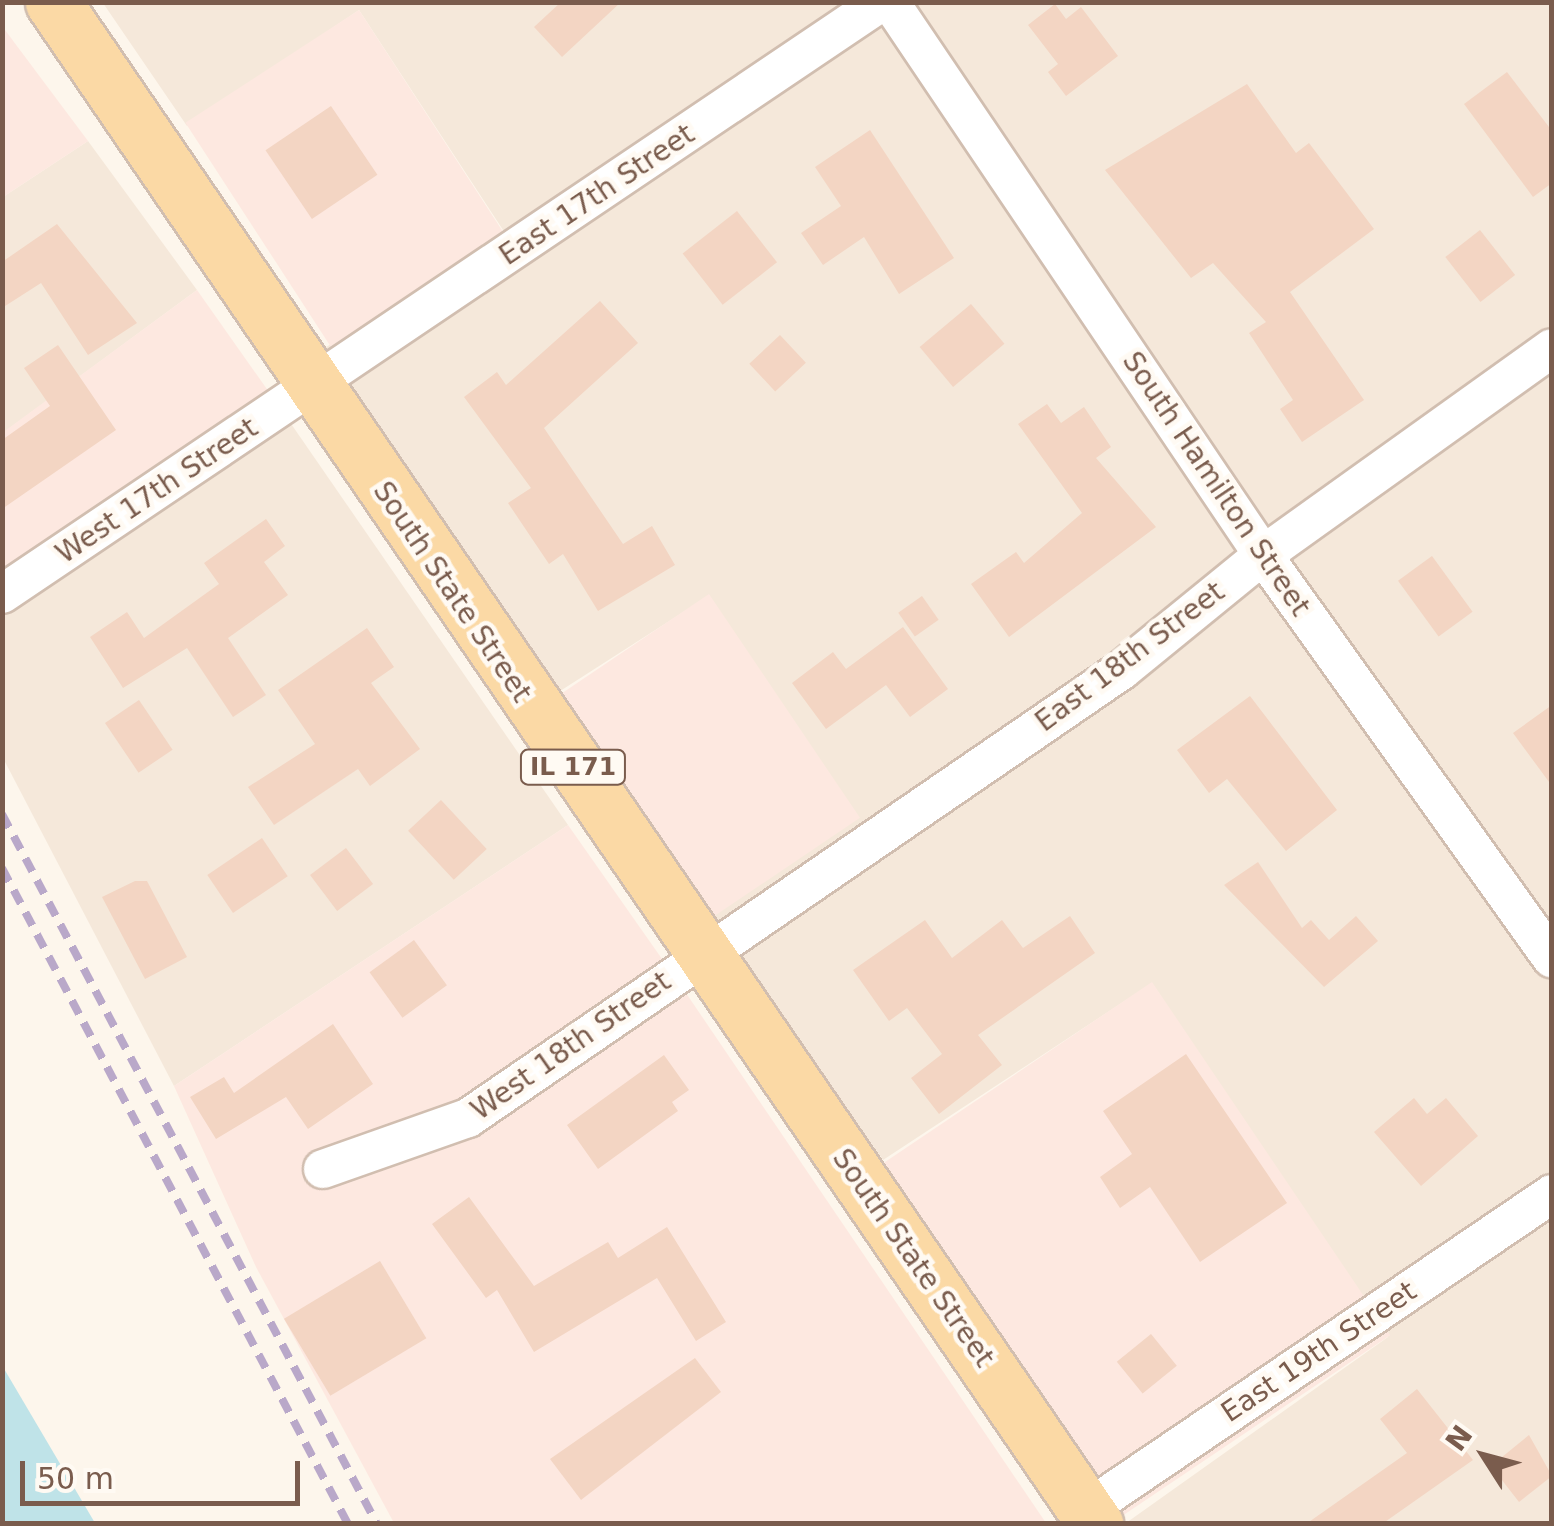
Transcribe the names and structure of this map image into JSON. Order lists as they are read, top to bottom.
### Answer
{
  "streets": {
    "main road": ["South State Street", "IL 171"],
    "street": [
      "East 17th Street",
      "South Hamilton Street",
      "West 17th Street",
      "East 18th Street",
      "West 18th Street",
      "East 19th Street"
    ]
  },
  "crossings": [
    ["East 17th Street", "West 17th Street"],
    ["East 17th Street", "South State Street"],
    ["South Hamilton Street", "East 18th Street"],
    ["West 17th Street", "South State Street"],
    ["South State Street", "East 18th Street"],
    ["South State Street", "West 18th Street"],
    ["South State Street", "East 19th Street"],
    ["East 18th Street", "West 18th Street"]
  ],
  "scale_bar": "50 m",
  "north": "top left"
}
